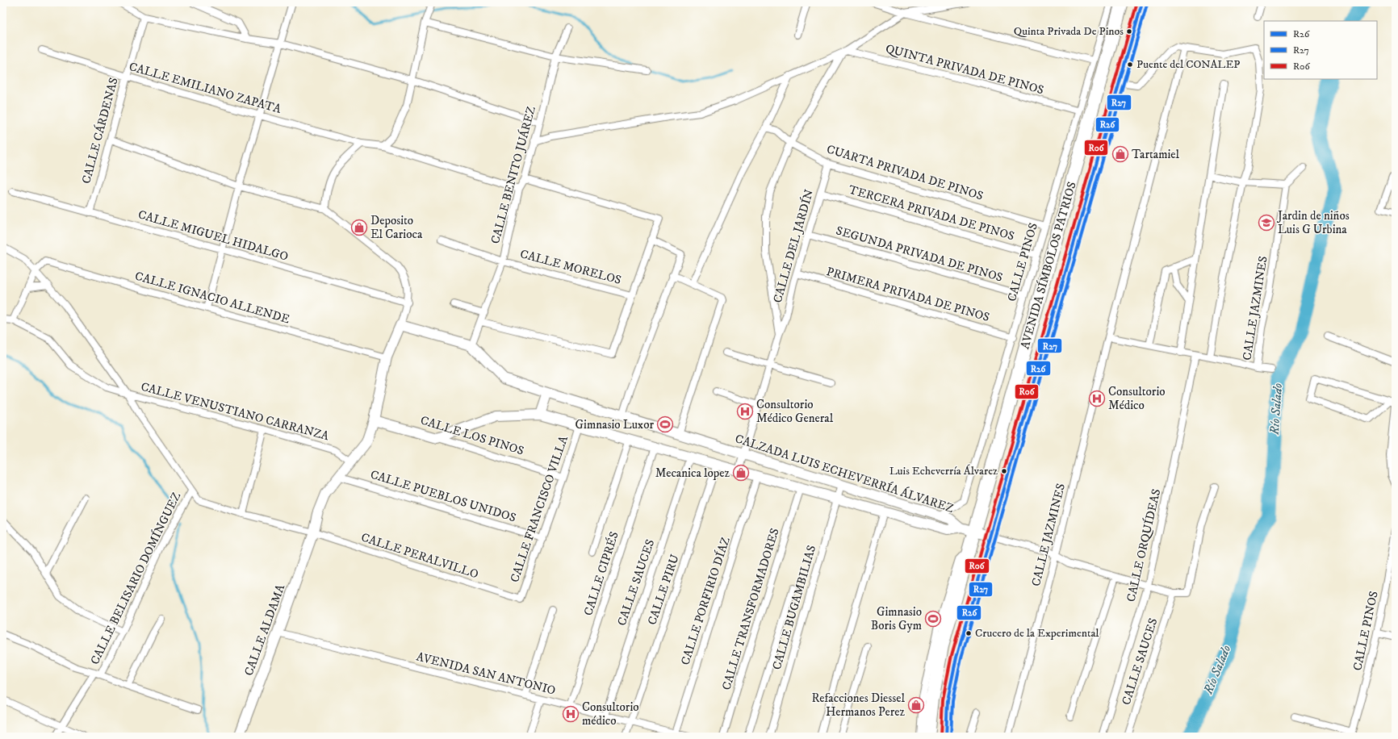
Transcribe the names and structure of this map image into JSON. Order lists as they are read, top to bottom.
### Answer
{
  "streets": {
    "highway": ["AVENIDA SÍMBOLOS PATRIOS"],
    "street": [
      "QUINTA PRIVADA DE PINOS",
      "CALLE EMILIANO ZAPATA",
      "CALLE CÁRDENAS",
      "CUARTA PRIVADA DE PINOS",
      "CALLE BENITO JUÁREZ",
      "TERCERA PRIVADA DE PINOS",
      "CALLE MIGUEL HIDALGO",
      "CALLE DEL JARDÍN",
      "SEGUNDA PRIVADA DE PINOS",
      "CALLE PINOS",
      "CALLE MORELOS",
      "PRIMERA PRIVADA DE PINOS",
      "CALLE IGNACIO ALLENDE",
      "CALLE JAZMINES",
      "CALLE VENUSTIANO CARRANZA",
      "CALLE LOS PINOS",
      "CALZADA LUIS ECHEVERRÍA ÁLVAREZ",
      "CALLE PUEBLOS UNIDOS",
      "CALLE FRANCISCO VILLA",
      "CALLE ORQUÍDEAS",
      "CALLE PERALVILLO",
      "CALLE CIPRÉS",
      "CALLE BELISARIO DOMÍNGUEZ",
      "CALLE SAUCES",
      "CALLE PIRU",
      "CALLE PORFIRIO DÍAZ",
      "CALLE BUGAMBILIAS",
      "CALLE TRANSFORMADORES",
      "CALLE ALDAMA",
      "AVENIDA SAN ANTONIO"
    ]
  },
  "crossings": [
    ["QUINTA PRIVADA DE PINOS", "CALLE PINOS"],
    ["CALLE EMILIANO ZAPATA", "CALLE CÁRDENAS"],
    ["CALLE CÁRDENAS", "CALLE MIGUEL HIDALGO"],
    ["CUARTA PRIVADA DE PINOS", "CALLE DEL JARDÍN"],
    ["CUARTA PRIVADA DE PINOS", "CALLE PINOS"],
    ["CALLE BENITO JUÁREZ", "CALLE MORELOS"],
    ["CALLE BENITO JUÁREZ", "CALZADA LUIS ECHEVERRÍA ÁLVAREZ"],
    ["TERCERA PRIVADA DE PINOS", "CALLE DEL JARDÍN"],
    ["TERCERA PRIVADA DE PINOS", "CALLE PINOS"],
    ["CALLE DEL JARDÍN", "SEGUNDA PRIVADA DE PINOS"],
    ["CALLE DEL JARDÍN", "PRIMERA PRIVADA DE PINOS"],
    ["CALLE DEL JARDÍN", "CALZADA LUIS ECHEVERRÍA ÁLVAREZ"],
    ["SEGUNDA PRIVADA DE PINOS", "CALLE PINOS"],
    ["CALLE PINOS", "AVENIDA SÍMBOLOS PATRIOS"],
    ["CALLE PINOS", "PRIMERA PRIVADA DE PINOS"],
    ["CALLE PINOS", "CALZADA LUIS ECHEVERRÍA ÁLVAREZ"],
    ["AVENIDA SÍMBOLOS PATRIOS", "CALZADA LUIS ECHEVERRÍA ÁLVAREZ"],
    ["CALLE IGNACIO ALLENDE", "CALLE VENUSTIANO CARRANZA"],
    ["CALLE IGNACIO ALLENDE", "CALLE ALDAMA"],
    ["CALLE JAZMINES", "CALLE ORQUÍDEAS"],
    ["CALLE VENUSTIANO CARRANZA", "CALLE PERALVILLO"],
    ["CALLE VENUSTIANO CARRANZA", "CALLE ALDAMA"],
    ["CALLE LOS PINOS", "CALZADA LUIS ECHEVERRÍA ÁLVAREZ"],
    ["CALLE LOS PINOS", "CALLE FRANCISCO VILLA"],
    ["CALLE LOS PINOS", "CALLE ALDAMA"],
    ["CALZADA LUIS ECHEVERRÍA ÁLVAREZ", "CALLE FRANCISCO VILLA"],
    ["CALZADA LUIS ECHEVERRÍA ÁLVAREZ", "CALLE CIPRÉS"],
    ["CALZADA LUIS ECHEVERRÍA ÁLVAREZ", "CALLE SAUCES"],
    ["CALZADA LUIS ECHEVERRÍA ÁLVAREZ", "CALLE PIRU"],
    ["CALZADA LUIS ECHEVERRÍA ÁLVAREZ", "CALLE PORFIRIO DÍAZ"],
    ["CALZADA LUIS ECHEVERRÍA ÁLVAREZ", "CALLE BUGAMBILIAS"],
    ["CALZADA LUIS ECHEVERRÍA ÁLVAREZ", "CALLE TRANSFORMADORES"],
    ["CALLE PUEBLOS UNIDOS", "CALLE FRANCISCO VILLA"],
    ["CALLE PUEBLOS UNIDOS", "CALLE ALDAMA"],
    ["CALLE FRANCISCO VILLA", "CALLE PERALVILLO"],
    ["CALLE PERALVILLO", "CALLE BELISARIO DOMÍNGUEZ"],
    ["CALLE PERALVILLO", "CALLE ALDAMA"],
    ["CALLE CIPRÉS", "AVENIDA SAN ANTONIO"],
    ["CALLE SAUCES", "AVENIDA SAN ANTONIO"],
    ["CALLE PIRU", "AVENIDA SAN ANTONIO"],
    ["CALLE PORFIRIO DÍAZ", "AVENIDA SAN ANTONIO"],
    ["CALLE ALDAMA", "AVENIDA SAN ANTONIO"]
  ],
  "water": ["Río Salado"],
  "places": {
    "other": [
      "Quinta Privada De Pinos",
      "Puente del CONALEP",
      "Luis Echeverría Álvarez",
      "Crucero de la Experimental"
    ],
    "shop": [
      "Tartamiel",
      "Deposito El Carioca",
      "Mecanica lopez",
      "Refacciones Diessel Hermanos Perez"
    ],
    "school or university": ["Jardin de niños Luis G Urbina"],
    "hospital": ["Consultorio Médico", "Consultorio Médico General", "Consultorio médico"],
    "sports": ["Gimnasio Luxor", "Gimnasio Boris Gym"]
  },
  "lines": ["transit line R26", "transit line R06", "transit line R27"],
  "legend": ["R26", "R27", "R06"]
}
